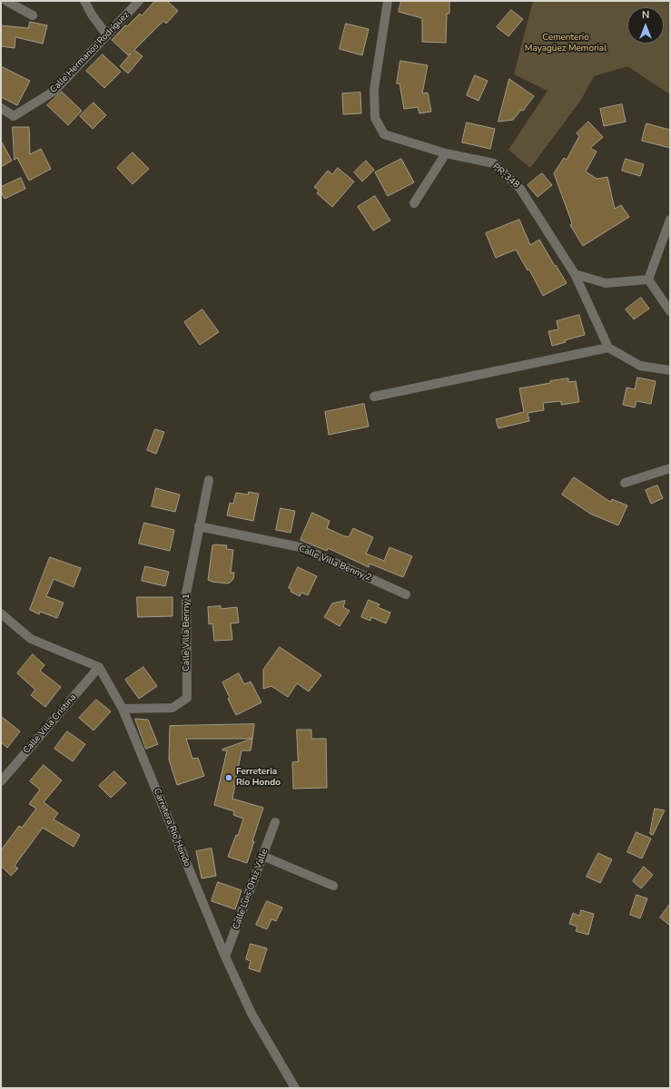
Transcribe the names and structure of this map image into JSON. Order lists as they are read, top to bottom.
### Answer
{
  "streets": {
    "street": [
      "Calle Hermanos Rodríguez",
      "PR-348",
      "Calle Villa Benny 2",
      "Calle Villa Benny 1",
      "Calle Villa Cristina",
      "Carretera Río Hondo",
      "Calle Luis Ortiz Valle"
    ]
  },
  "crossings": [
    ["Calle Villa Benny 2", "Calle Villa Benny 1"],
    ["Calle Villa Benny 1", "Carretera Río Hondo"],
    ["Calle Villa Cristina", "Carretera Río Hondo"],
    ["Carretera Río Hondo", "Calle Luis Ortiz Valle"]
  ],
  "parks": ["Cementerio Mayagüez Memorial"],
  "places": ["Ferreteria Rio Hondo"],
  "north": "top"
}
